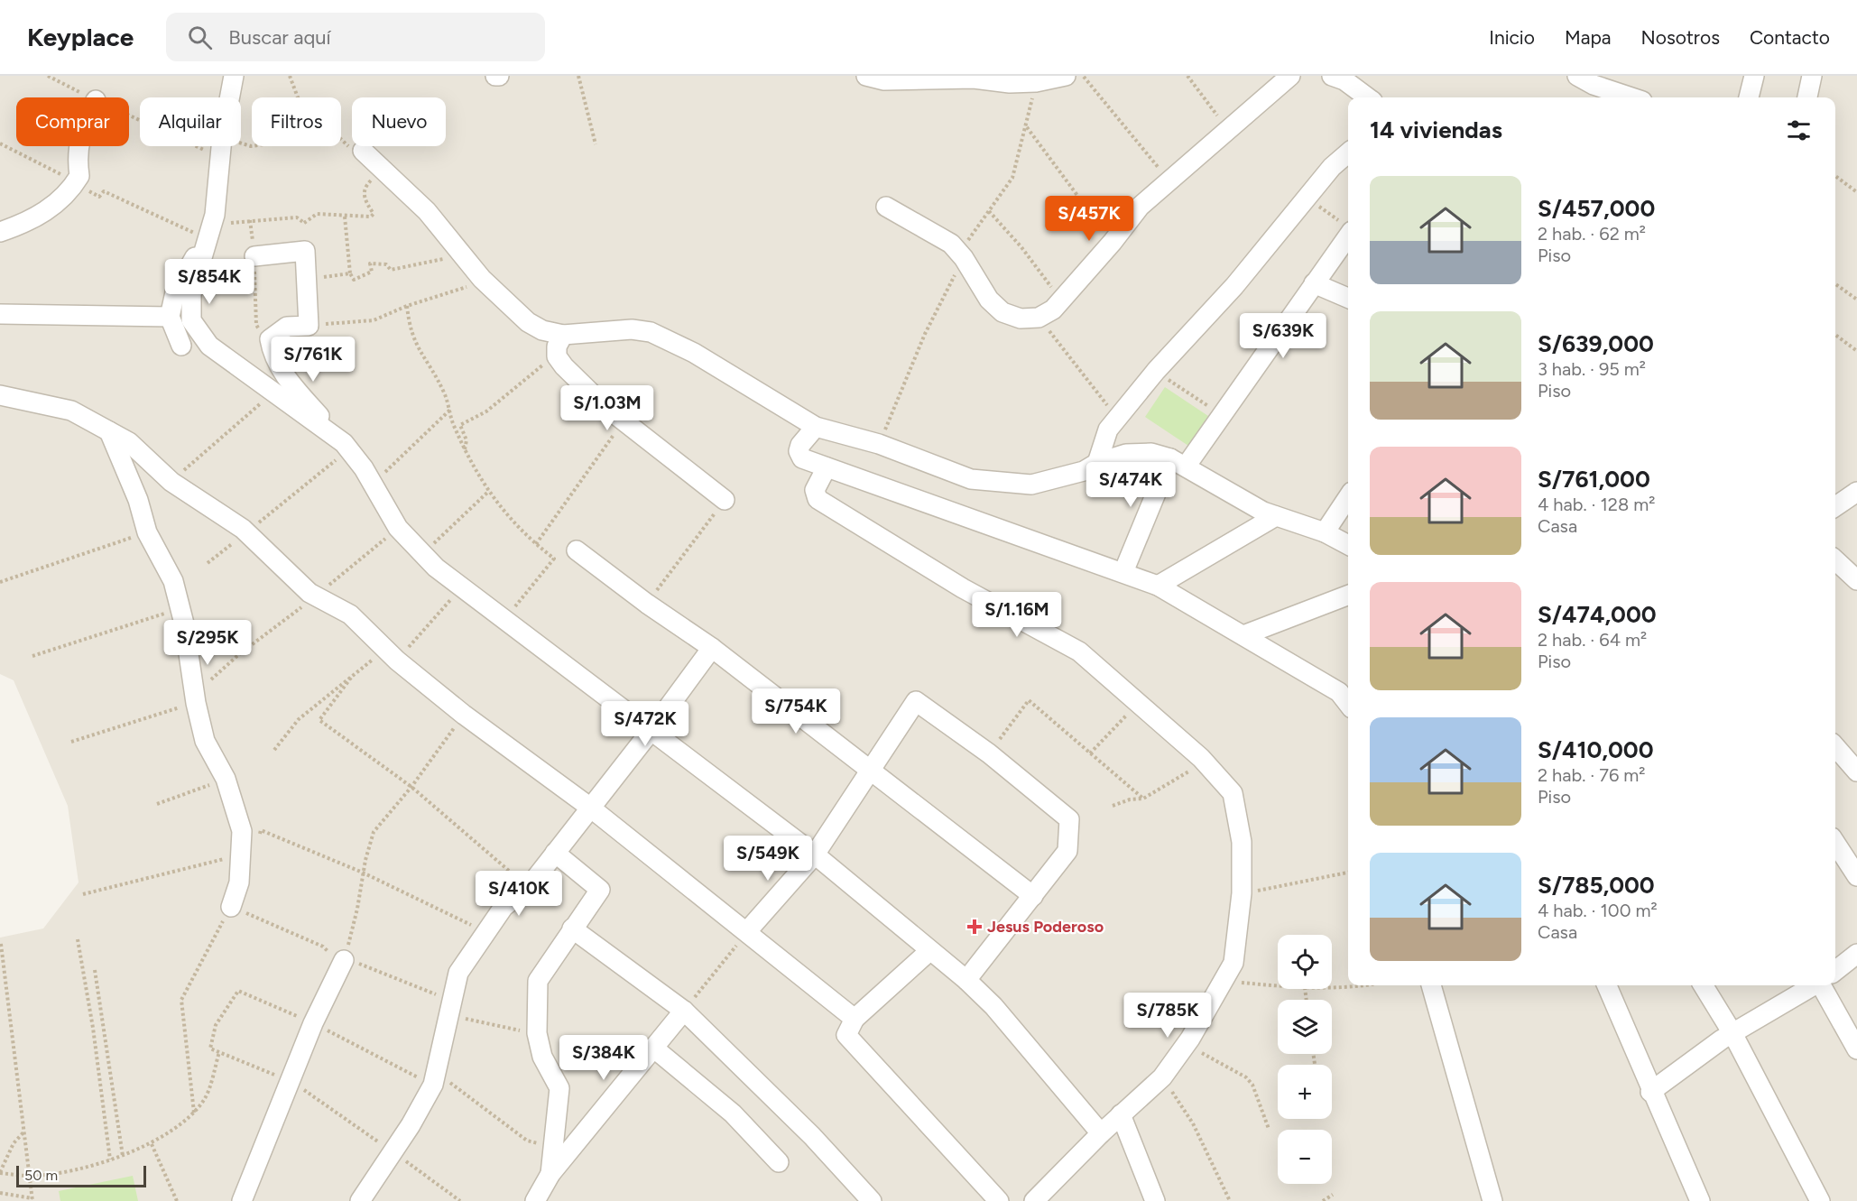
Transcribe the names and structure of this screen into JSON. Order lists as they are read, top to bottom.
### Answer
{
  "places": {
    "health": ["Jesus Poderoso"]
  },
  "scale_bar": "50 m",
  "page": {
    "header": "Keyplace",
    "search": "Buscar aquí",
    "nav": [
      "Inicio",
      "Mapa",
      "Nosotros",
      "Contacto"
    ],
    "chip": [
      "Comprar",
      "Alquilar",
      "Filtros",
      "Nuevo"
    ],
    "heading": "14 viviendas",
    "list": [
      {
        "name": "S/457,000",
        "note": "2 hab. · 62 m² · Piso"
      },
      {
        "name": "S/639,000",
        "note": "3 hab. · 95 m² · Piso"
      },
      {
        "name": "S/761,000",
        "note": "4 hab. · 128 m² · Casa"
      },
      {
        "name": "S/474,000",
        "note": "2 hab. · 64 m² · Piso"
      },
      {
        "name": "S/410,000",
        "note": "2 hab. · 76 m² · Piso"
      },
      {
        "name": "S/785,000",
        "note": "4 hab. · 100 m² · Casa"
      }
    ],
    "price": [
      "S/457K",
      "S/854K",
      "S/639K",
      "S/761K",
      "S/1.03M",
      "S/474K",
      "S/1.16M",
      "S/295K",
      "S/754K",
      "S/472K",
      "S/549K",
      "S/410K",
      "S/785K",
      "S/384K"
    ],
    "map_buttons": ["+", "−"],
    "scale": "50 m"
  }
}
